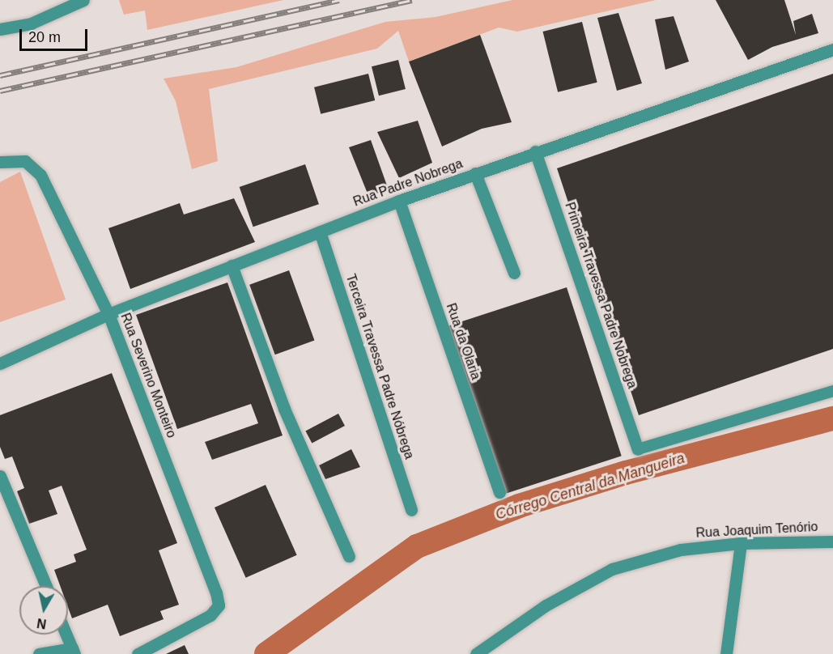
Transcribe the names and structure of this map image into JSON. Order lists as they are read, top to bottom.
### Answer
{
  "streets": {
    "street": [
      "Rua Padre Nobrega",
      "Primeira Travessa Padre Nobrega",
      "Rua da Olaria",
      "Terceira Travessa Padre Nóbrega",
      "Rua Severino Monteiro",
      "Rua Joaquim Tenório"
    ]
  },
  "crossings": [
    ["Rua Padre Nobrega", "Primeira Travessa Padre Nobrega"],
    ["Rua Padre Nobrega", "Rua da Olaria"],
    ["Rua Padre Nobrega", "Terceira Travessa Padre Nóbrega"],
    ["Rua Padre Nobrega", "Rua Severino Monteiro"]
  ],
  "water": ["Córrego Central da Mangueira"],
  "scale_bar": "20 m",
  "north": "bottom"
}
